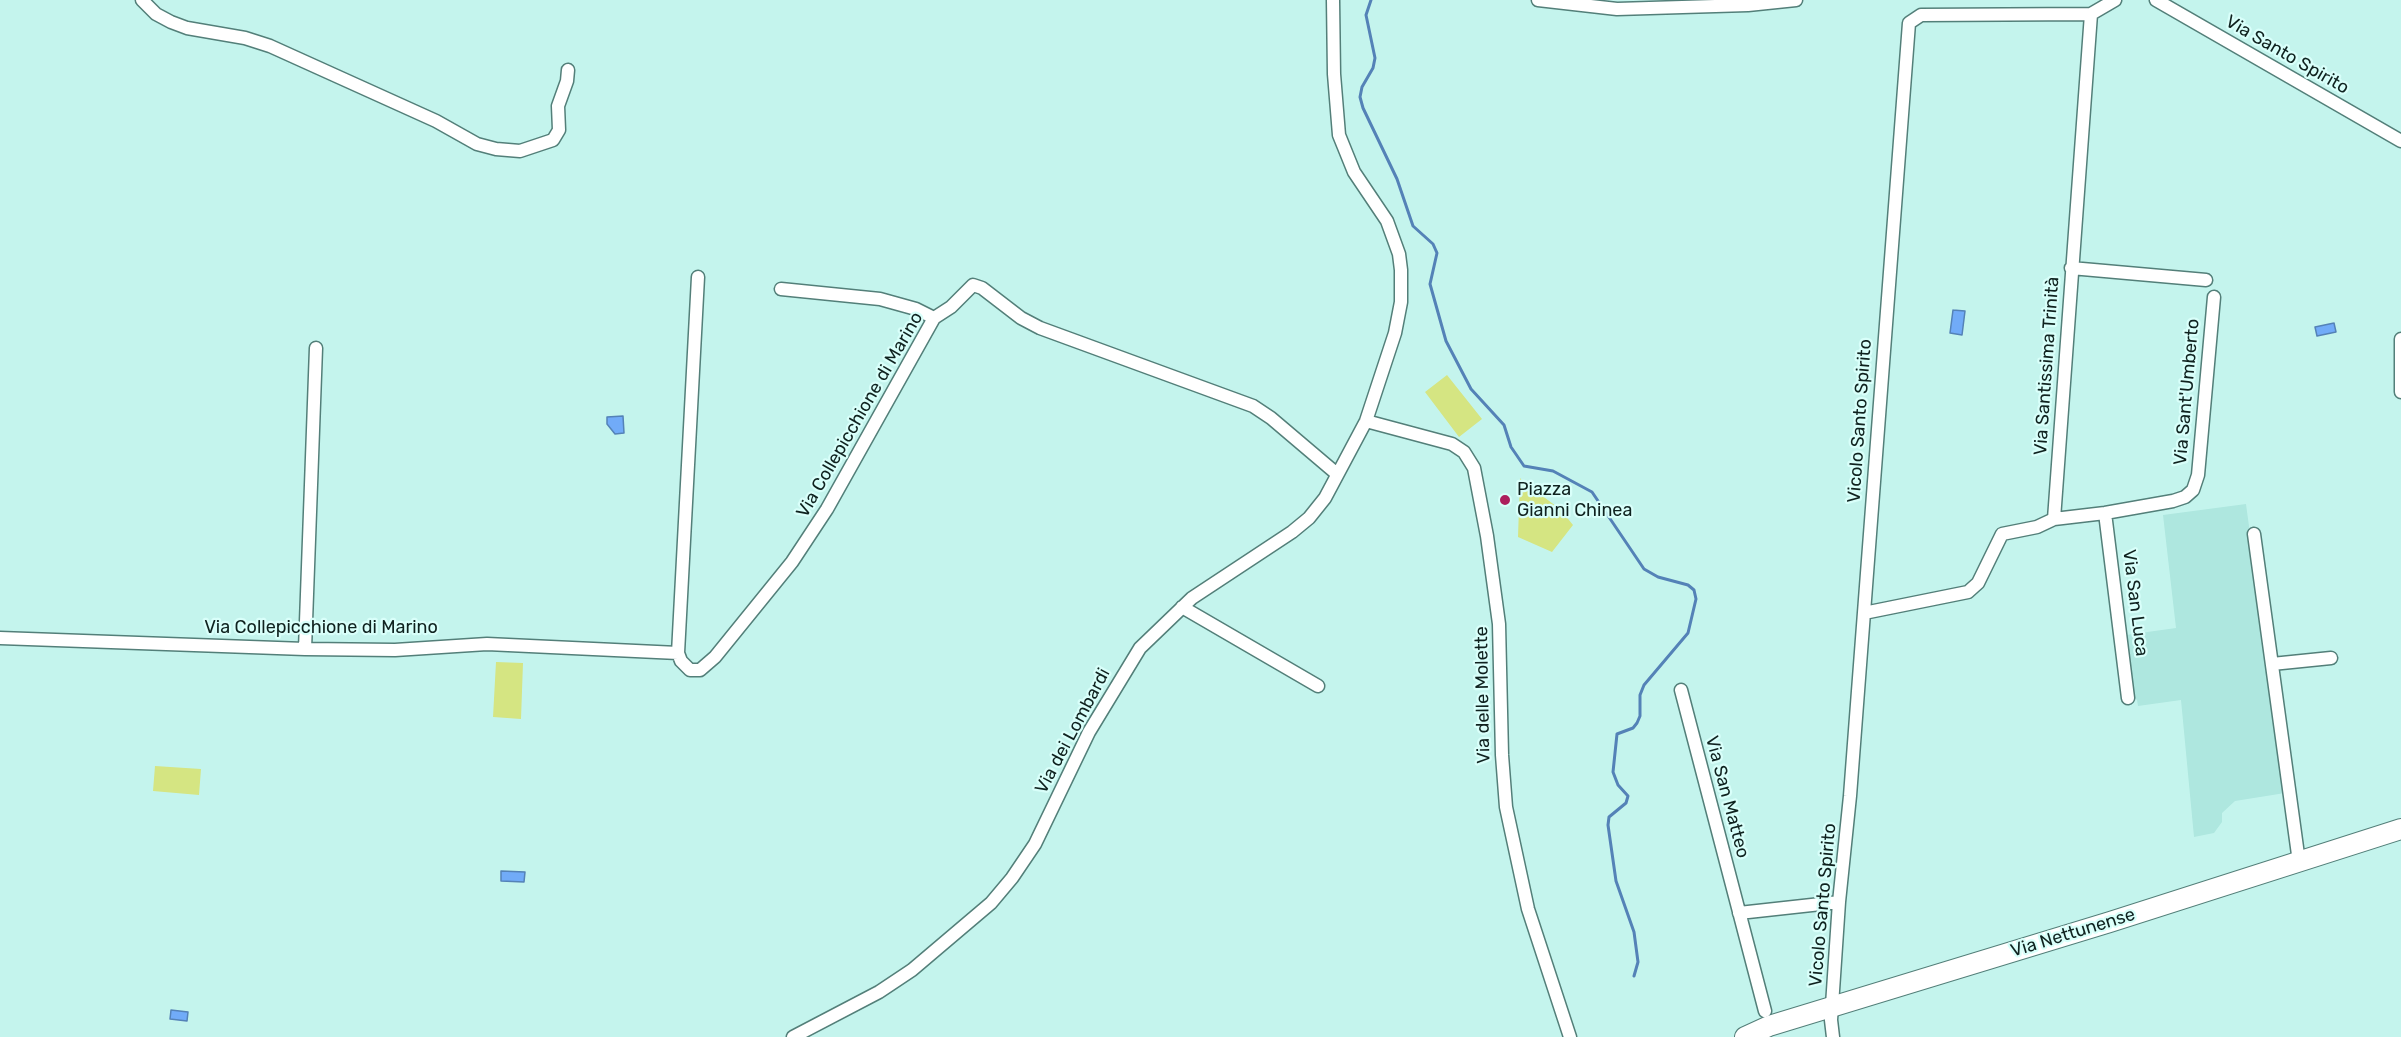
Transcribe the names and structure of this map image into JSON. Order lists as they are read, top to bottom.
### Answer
{
  "streets": {
    "main road": ["Via Nettunense"],
    "street": [
      "Via Santo Spirito",
      "Via Santissima Trinità",
      "Via Sant'Umberto",
      "Via Collepicchione di Marino",
      "Vicolo Santo Spirito",
      "Via San Luca",
      "Via delle Molette",
      "Via dei Lombardi",
      "Via San Matteo"
    ]
  },
  "crossings": [
    ["Via Santissima Trinità", "Via Sant'Umberto"],
    ["Via Santissima Trinità", "Vicolo Santo Spirito"],
    ["Via Sant'Umberto", "Via San Luca"],
    ["Via Collepicchione di Marino", "Via dei Lombardi"],
    ["Vicolo Santo Spirito", "Via Nettunense"],
    ["Via delle Molette", "Via dei Lombardi"]
  ],
  "places": ["Piazza Gianni Chinea"]
}
